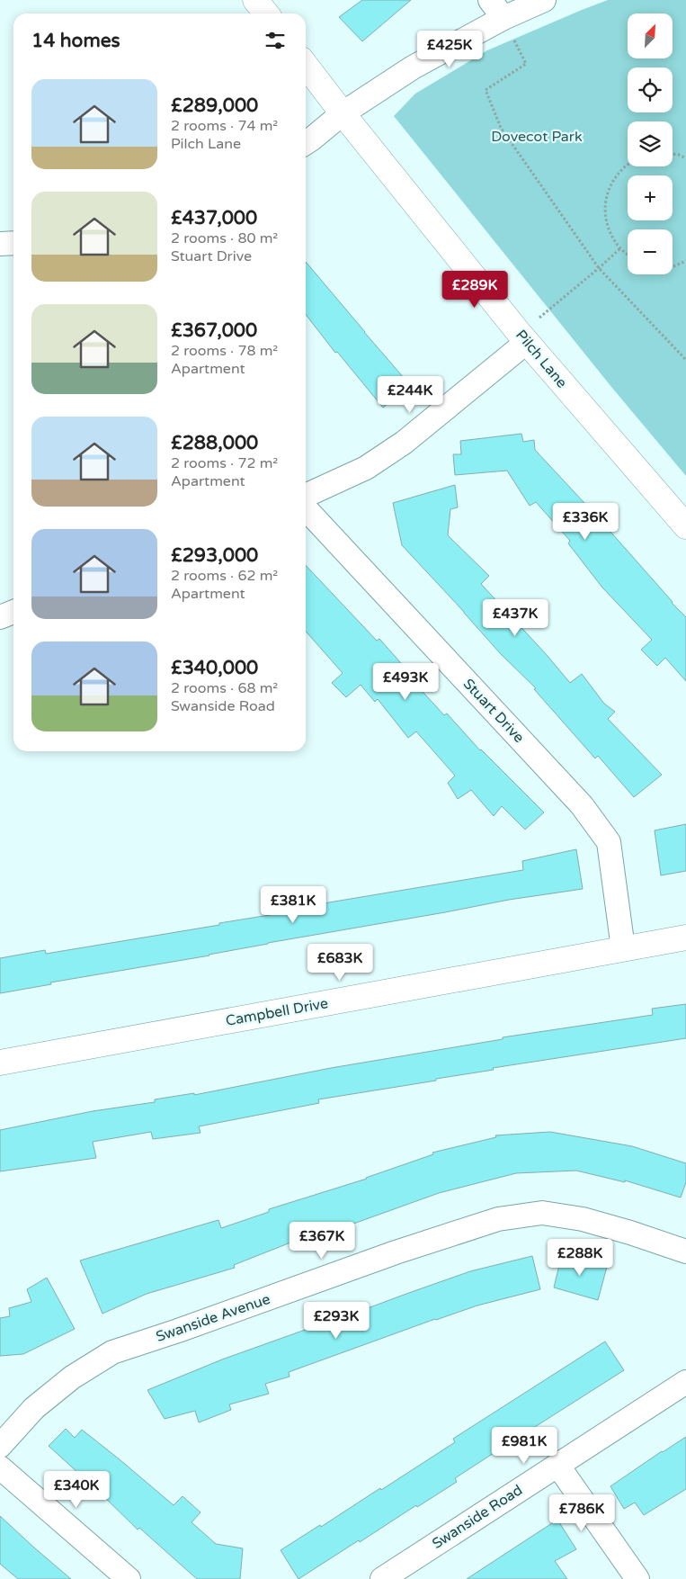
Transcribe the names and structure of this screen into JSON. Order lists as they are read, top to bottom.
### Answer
{
  "streets": {
    "street": [
      "Pilch Lane",
      "Stuart Drive",
      "Campbell Drive",
      "Swanside Avenue",
      "Swanside Road"
    ]
  },
  "crossings": [
    ["Stuart Drive", "Campbell Drive"]
  ],
  "parks": ["Dovecot Park"],
  "north": "top right",
  "page": {
    "map_buttons": ["+", "−"],
    "heading": "14 homes",
    "price": [
      "£425K",
      "£289K",
      "£244K",
      "£336K",
      "£437K",
      "£493K",
      "£381K",
      "£683K",
      "£367K",
      "£288K",
      "£293K",
      "£981K",
      "£340K",
      "£786K"
    ],
    "list": [
      {
        "name": "£289,000",
        "note": "2 rooms · 74 m² · Pilch Lane"
      },
      {
        "name": "£437,000",
        "note": "2 rooms · 80 m² · Stuart Drive"
      },
      {
        "name": "£367,000",
        "note": "2 rooms · 78 m² · Apartment"
      },
      {
        "name": "£288,000",
        "note": "2 rooms · 72 m² · Apartment"
      },
      {
        "name": "£293,000",
        "note": "2 rooms · 62 m² · Apartment"
      },
      {
        "name": "£340,000",
        "note": "2 rooms · 68 m² · Swanside Road"
      }
    ]
  }
}
